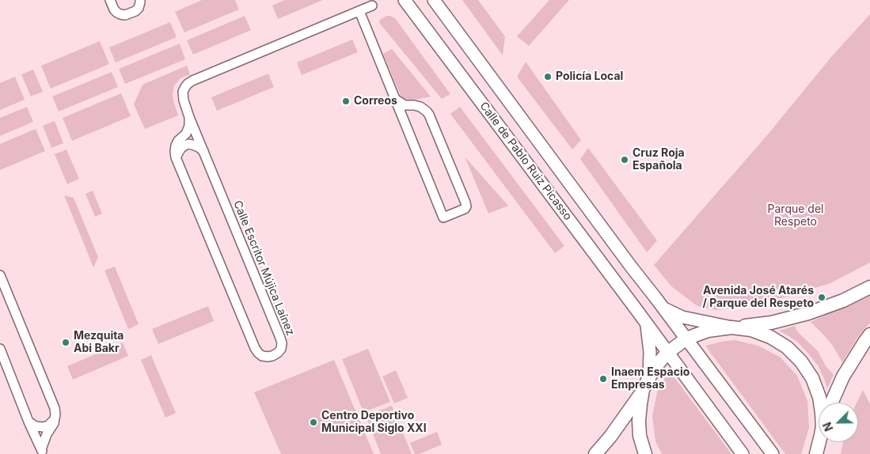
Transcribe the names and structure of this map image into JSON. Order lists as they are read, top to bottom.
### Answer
{
  "streets": {
    "main road": ["Calle de Pablo Ruiz Picasso"],
    "street": ["Calle Escritor Mújica Laínez"]
  },
  "parks": ["Parque del Respeto"],
  "places": [
    "Policía Local",
    "Correos",
    "Cruz Roja Española",
    "Avenida José Atarés / Parque del Respeto",
    "Mezquita Abi Bakr",
    "Inaem Espacio Empresas",
    "Centro Deportivo Municipal Siglo XXI"
  ],
  "north": "bottom left"
}
